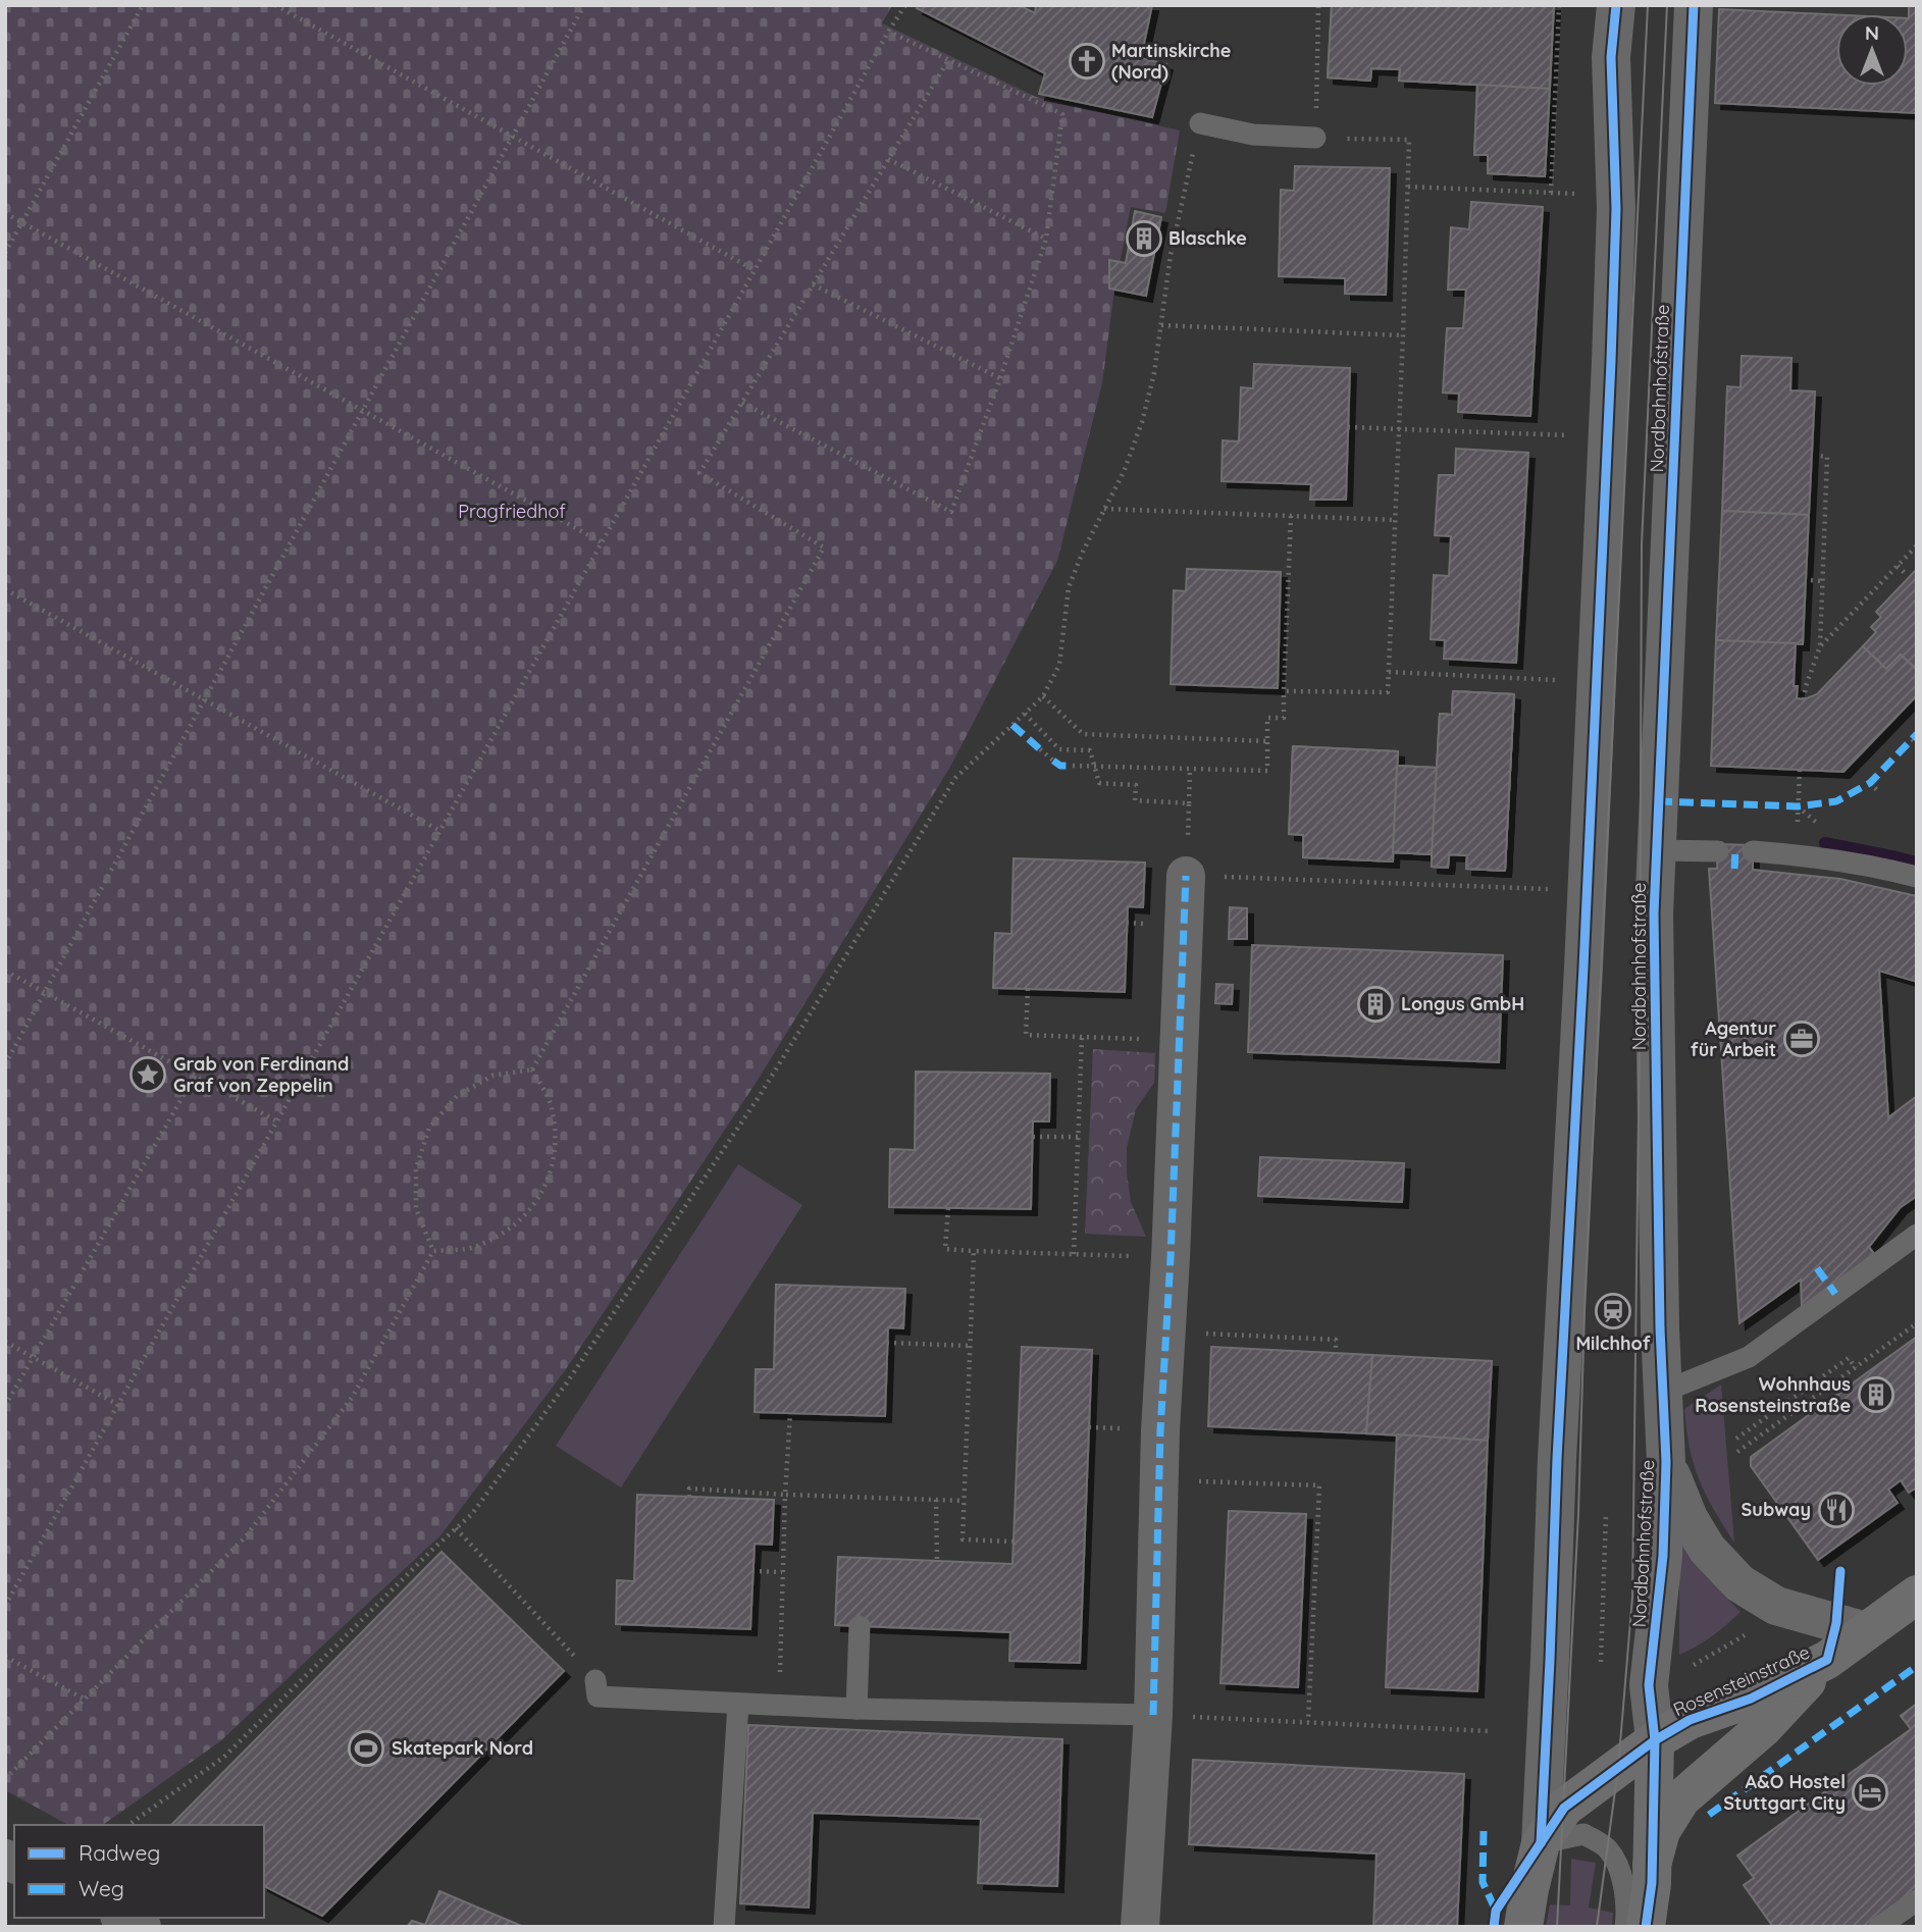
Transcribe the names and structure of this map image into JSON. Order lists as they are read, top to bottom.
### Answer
{
  "streets": {
    "street": ["Nordbahnhofstraße", "Rosensteinstraße"]
  },
  "crossings": [
    ["Nordbahnhofstraße", "Rosensteinstraße"]
  ],
  "parks": ["Pragfriedhof"],
  "places": {
    "church": ["Martinskirche (Nord)"],
    "building": ["Blaschke", "Longus GmbH", "Wohnhaus Rosensteinstraße"],
    "office": ["Agentur für Arbeit"],
    "place": ["Grab von Ferdinand Graf von Zeppelin"],
    "station": ["Milchhof"],
    "restaurant": ["Subway"],
    "sports": ["Skatepark Nord"],
    "hotel": ["A&O Hostel Stuttgart City"]
  },
  "legend": ["Radweg", "Weg"],
  "north": "top"
}
